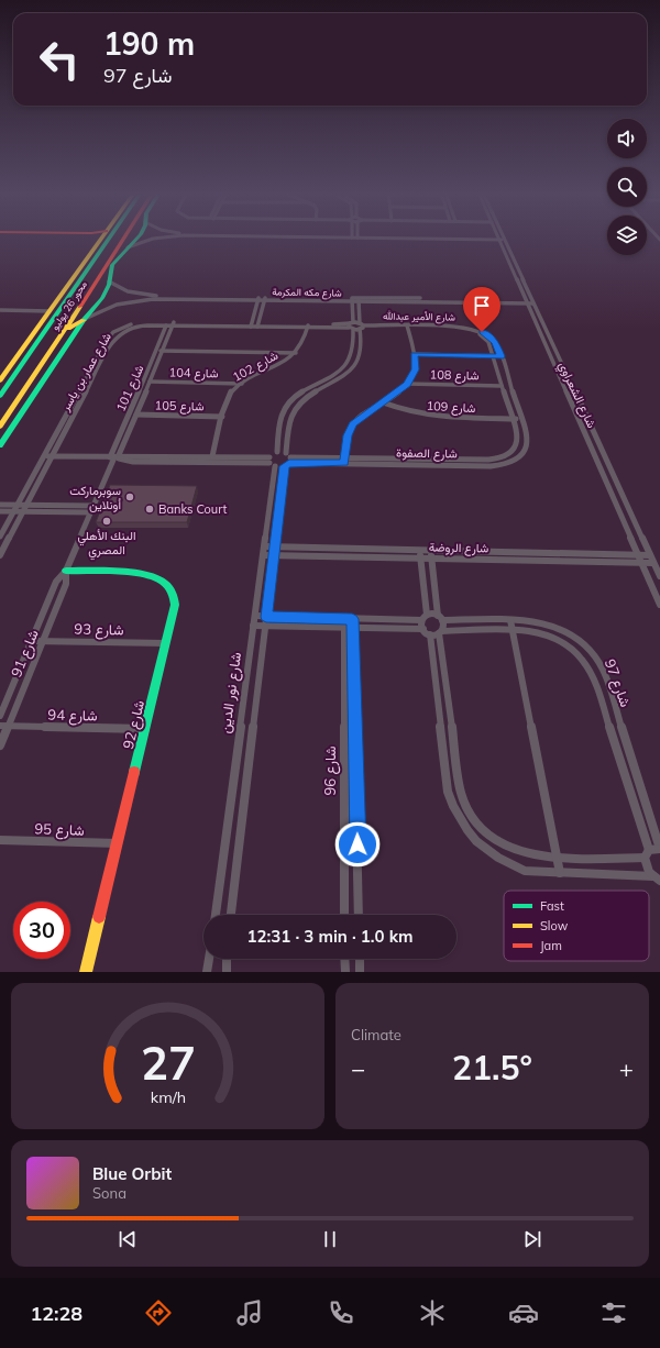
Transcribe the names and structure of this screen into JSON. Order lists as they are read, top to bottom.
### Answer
{
  "streets": {
    "main road": ["محور 26 يوليو", "شارع 92"],
    "street": [
      "شارع مكه المكرمة",
      "شارع الأمير عبدالله",
      "شارع 102",
      "شارع عمار بن ياسر",
      "شارع 104",
      "شارع 108",
      "شارع 101",
      "شارع الشعراوي",
      "شارع 105",
      "شارع 109",
      "شارع الصفوة",
      "شارع الروضة",
      "شارع 93",
      "شارع 91",
      "شارع 97",
      "شارع نور الدين",
      "شارع 94",
      "شارع 96",
      "شارع 95"
    ]
  },
  "crossings": [
    ["شارع مكه المكرمة", "شارع الشعراوي"],
    ["شارع الأمير عبدالله", "شارع 108"],
    ["شارع الأمير عبدالله", "شارع 109"],
    ["شارع الأمير عبدالله", "شارع الصفوة"],
    ["شارع 102", "شارع عمار بن ياسر"],
    ["شارع 102", "شارع 104"],
    ["شارع 102", "شارع 105"],
    ["شارع عمار بن ياسر", "شارع 101"],
    ["شارع 104", "شارع 101"],
    ["شارع 101", "شارع 105"],
    ["شارع 101", "شارع 91"],
    ["شارع الشعراوي", "شارع الروضة"],
    ["شارع 109", "شارع الصفوة"],
    ["شارع الصفوة", "شارع نور الدين"],
    ["شارع الروضة", "شارع نور الدين"],
    ["شارع 93", "شارع 91"],
    ["شارع 93", "شارع 92"],
    ["شارع 91", "شارع 94"],
    ["شارع 91", "شارع 92"],
    ["شارع 94", "شارع 92"],
    ["شارع 92", "شارع 95"]
  ],
  "places": ["سوبرماركت أونلاين", "Banks Court", "البنك الأهلي المصري"],
  "legend": ["Fast", "Slow", "Jam"],
  "page": {
    "turn": ["190 m", "شارع 97"],
    "limit": "30",
    "trip": "12:31 · 3 min · 1.0 km",
    "tile": "Climate",
    "heat": ["−", "21.5°", "+"],
    "song": ["Blue Orbit", "Sona"],
    "tabs": "12:28",
    "gauge": ["27", "km/h"]
  }
}
